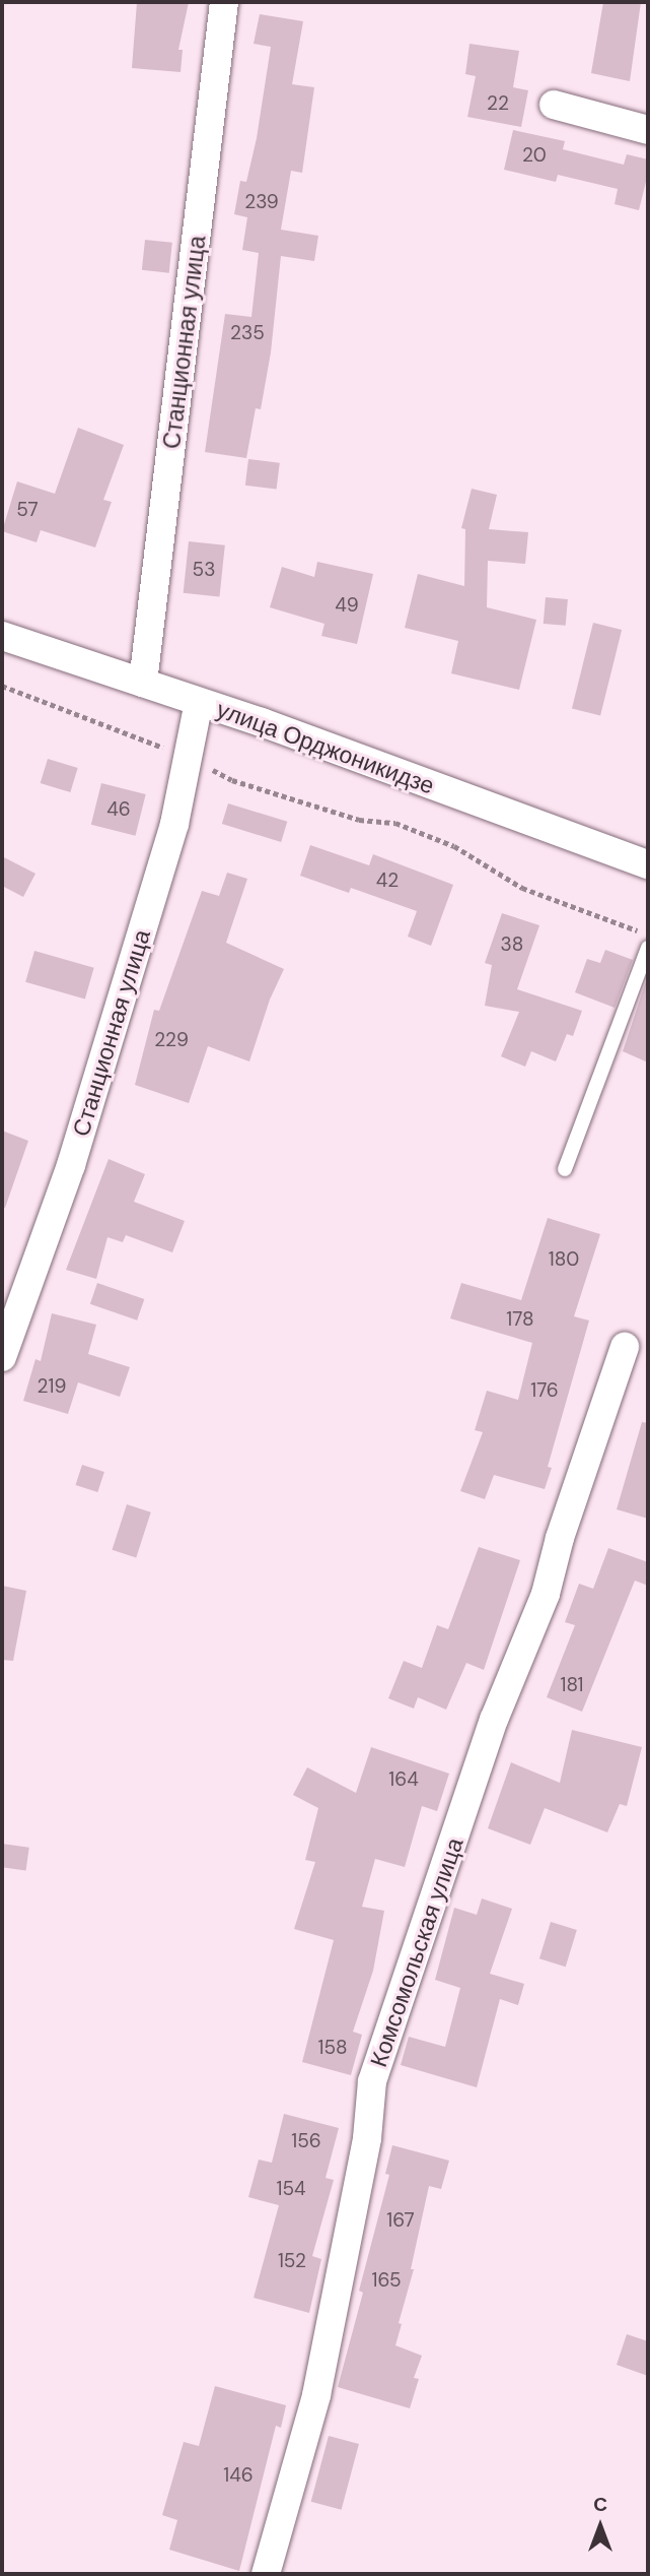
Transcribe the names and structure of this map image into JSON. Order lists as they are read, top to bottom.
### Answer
{
  "streets": {
    "street": ["Станционная улица", "улица Орджоникидзе", "Комсомольская улица"]
  },
  "crossings": [
    ["Станционная улица", "улица Орджоникидзе"]
  ],
  "house_numbers": [
    "22",
    "20",
    "239",
    "235",
    "57",
    "53",
    "49",
    "46",
    "42",
    "38",
    "229",
    "180",
    "178",
    "219",
    "176",
    "181",
    "164",
    "158",
    "156",
    "154",
    "167",
    "152",
    "165",
    "146"
  ],
  "north": "top"
}
